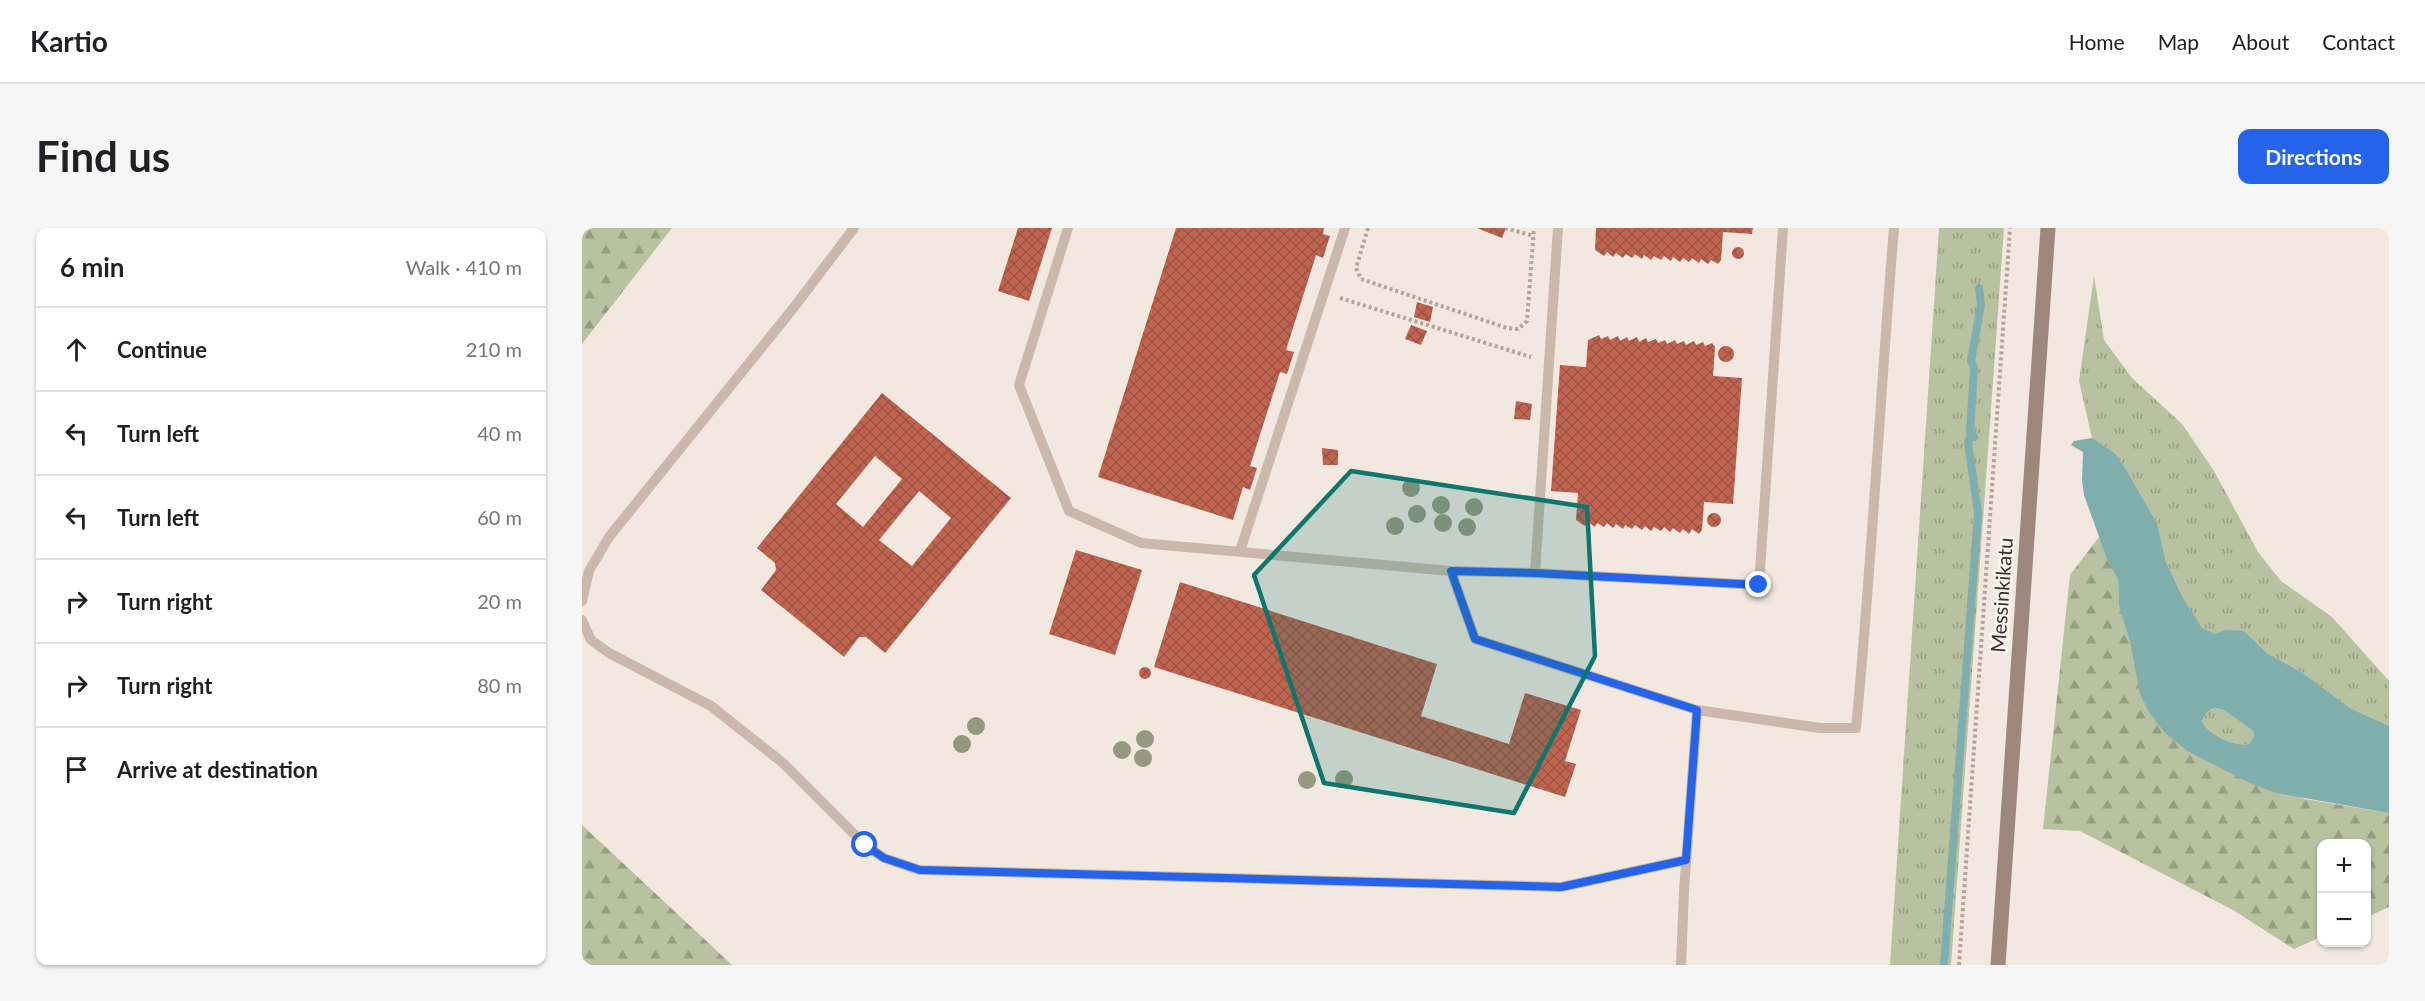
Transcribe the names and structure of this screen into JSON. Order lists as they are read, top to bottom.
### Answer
{
  "streets": {
    "street": ["Messinkikatu"]
  },
  "page": {
    "header": "Kartio",
    "nav": [
      "Home",
      "Map",
      "About",
      "Contact"
    ],
    "buttons": "Directions",
    "title": "Find us",
    "heading": ["6 min", "Walk · 410 m"],
    "list": [
      ["Continue", "210 m"],
      ["Turn left", "40 m"],
      ["Turn left", "60 m"],
      ["Turn right", "20 m"],
      ["Turn right", "80 m"],
      "Arrive at destination"
    ],
    "map_buttons": ["+", "−"]
  }
}
